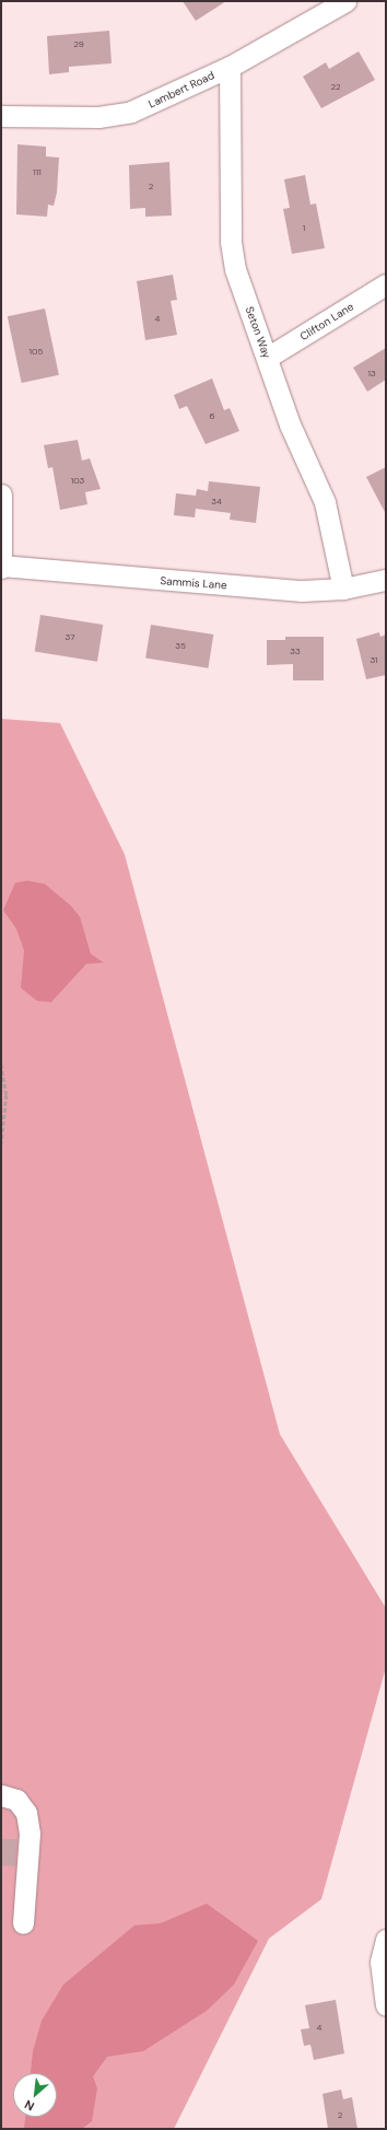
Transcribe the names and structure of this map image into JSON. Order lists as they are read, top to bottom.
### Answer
{
  "streets": {
    "street": [
      "Lambert Road",
      "Clifton Lane",
      "Seton Way",
      "Sammis Lane"
    ]
  },
  "crossings": [
    ["Lambert Road", "Seton Way"],
    ["Clifton Lane", "Seton Way"],
    ["Seton Way", "Sammis Lane"]
  ],
  "house_numbers": [
    "29",
    "22",
    "111",
    "2",
    "1",
    "4",
    "105",
    "13",
    "6",
    "103",
    "34",
    "37",
    "35",
    "33",
    "31",
    "4",
    "2"
  ],
  "north": "bottom left"
}
